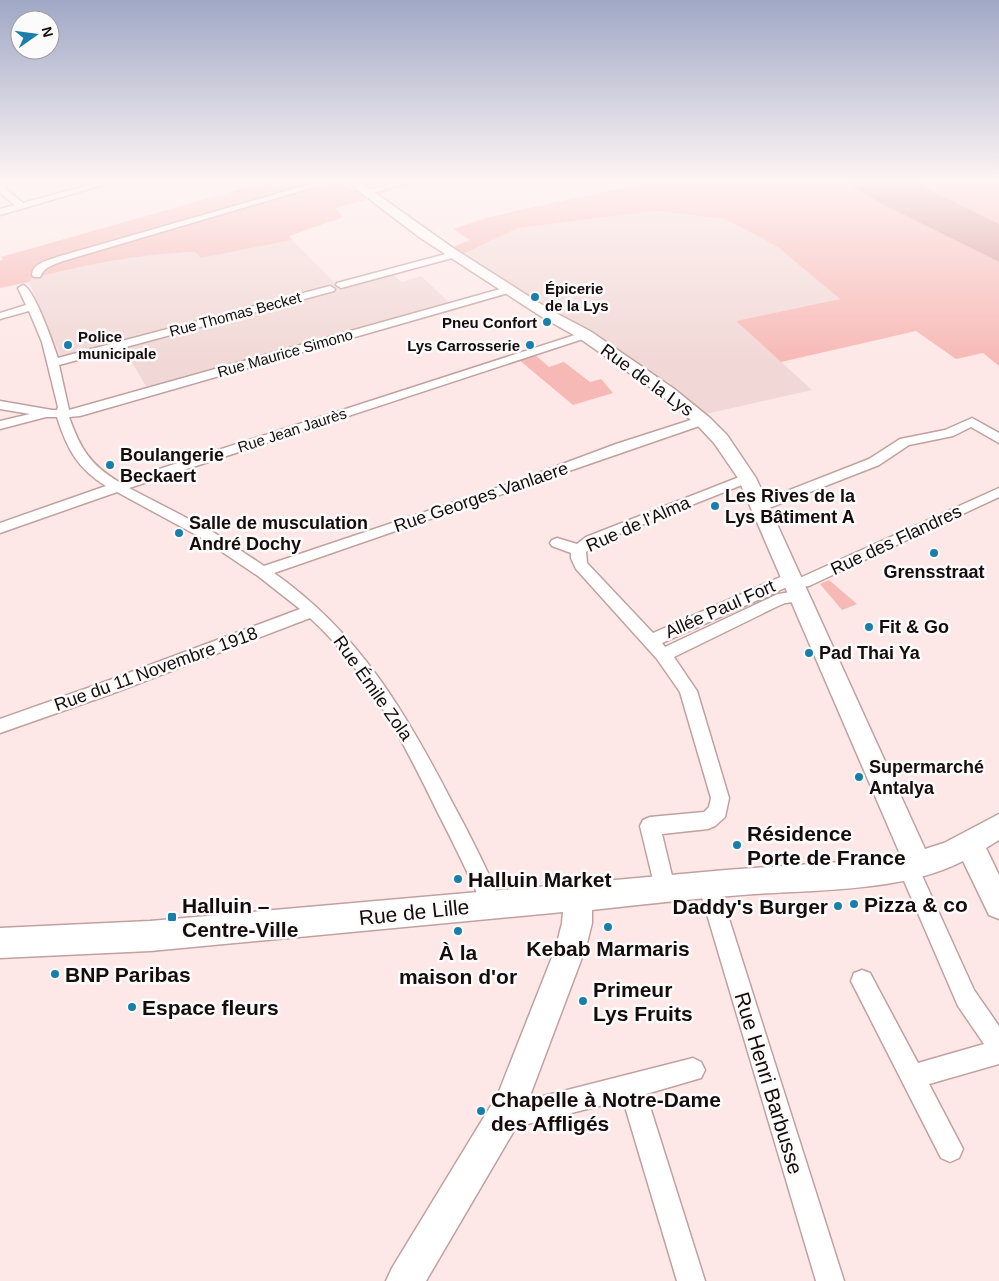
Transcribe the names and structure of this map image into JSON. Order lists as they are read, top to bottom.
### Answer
{
  "streets": {
    "main road": ["Rue de la Lys", "Rue de Lille"],
    "street": [
      "Rue Thomas Becket",
      "Rue Maurice Simono",
      "Rue Jean Jaurès",
      "Rue Georges Vanlaere",
      "Rue de l'Alma",
      "Rue des Flandres",
      "Allée Paul Fort",
      "Rue du 11 Novembre 1918",
      "Rue Émile Zola",
      "Rue Henri Barbusse"
    ]
  },
  "crossings": [
    ["Rue Thomas Becket", "Rue Émile Zola"],
    ["Rue Maurice Simono", "Rue de la Lys"],
    ["Rue Maurice Simono", "Rue Émile Zola"],
    ["Rue de la Lys", "Rue Jean Jaurès"],
    ["Rue de la Lys", "Rue Georges Vanlaere"],
    ["Rue de la Lys", "Rue de l'Alma"],
    ["Rue de la Lys", "Rue des Flandres"],
    ["Rue de la Lys", "Allée Paul Fort"],
    ["Rue de la Lys", "Rue de Lille"],
    ["Rue Jean Jaurès", "Rue Émile Zola"],
    ["Rue Georges Vanlaere", "Rue Émile Zola"],
    ["Rue des Flandres", "Allée Paul Fort"],
    ["Rue du 11 Novembre 1918", "Rue Émile Zola"],
    ["Rue Émile Zola", "Rue de Lille"],
    ["Rue de Lille", "Rue Henri Barbusse"]
  ],
  "places": {
    "other": [
      "Épicerie de la Lys",
      "Pneu Confort",
      "Police municipale",
      "Lys Carrosserie",
      "Boulangerie Beckaert",
      "Les Rives de la Lys Bâtiment A",
      "Salle de musculation André Dochy",
      "Grensstraat",
      "Fit & Go",
      "Pad Thai Ya",
      "Supermarché Antalya",
      "Résidence Porte de France",
      "Halluin Market",
      "Pizza & co",
      "Daddy's Burger",
      "Kebab Marmaris",
      "À la maison d'or",
      "BNP Paribas",
      "Primeur Lys Fruits",
      "Espace fleurs",
      "Chapelle à Notre-Dame des Affligés"
    ],
    "transit": ["Halluin – Centre-Ville"]
  },
  "north": "right"
}
